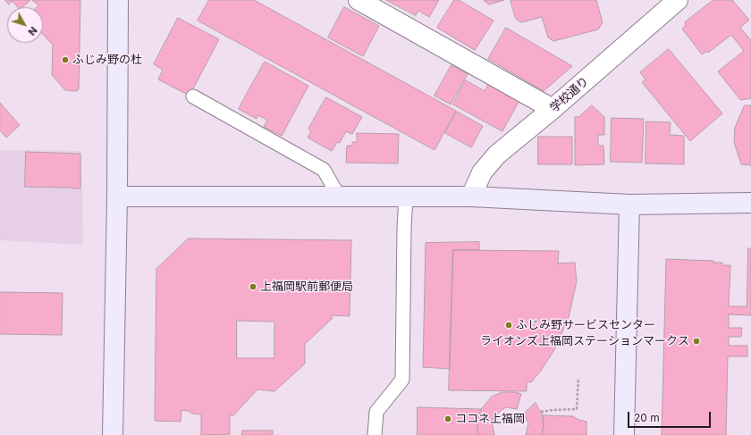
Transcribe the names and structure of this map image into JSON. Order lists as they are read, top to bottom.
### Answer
{
  "streets": {
    "street": ["学校通り"]
  },
  "places": [
    "ふじみ野の杜",
    "上福岡駅前郵便局",
    "ふじみ野サービスセンター",
    "ライオンズ上福岡ステーションマークス",
    "ココネ上福岡"
  ],
  "scale_bar": "20 m",
  "north": "bottom right"
}
